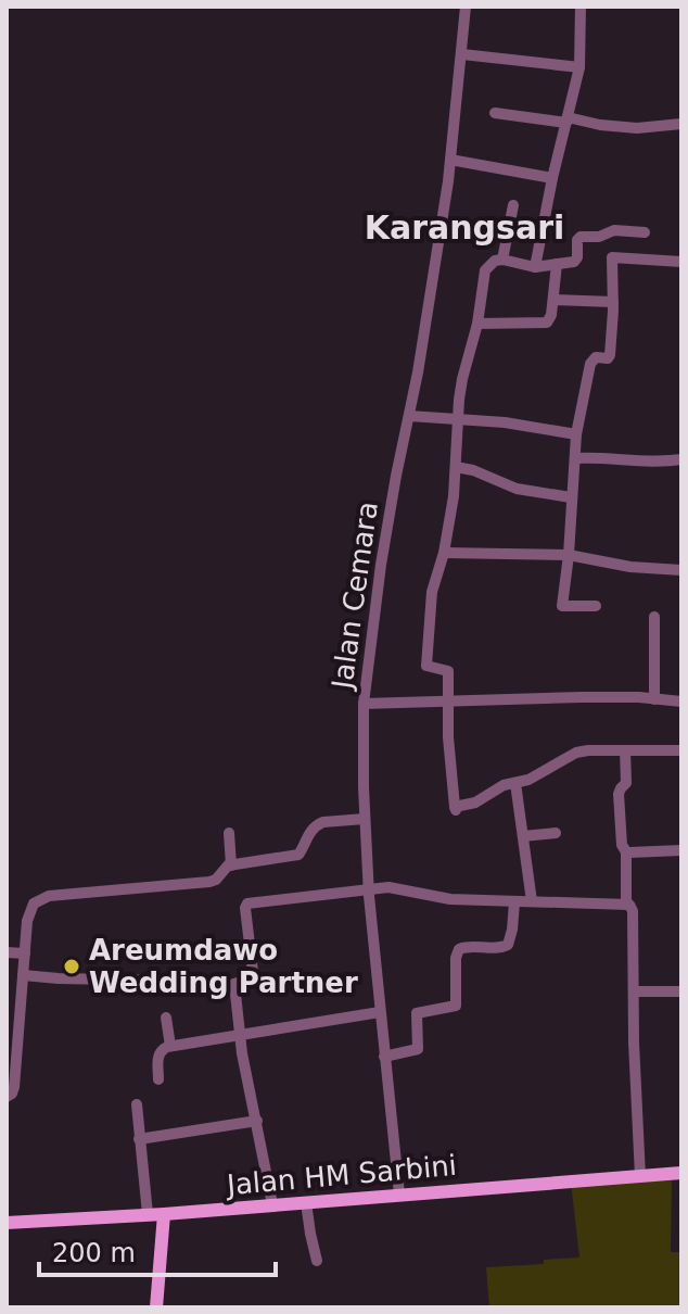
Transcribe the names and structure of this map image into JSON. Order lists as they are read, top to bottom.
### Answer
{
  "streets": {
    "main road": ["Jalan HM Sarbini"],
    "street": ["Jalan Cemara"]
  },
  "crossings": [
    ["Jalan Cemara", "Jalan HM Sarbini"]
  ],
  "districts": ["Karangsari"],
  "places": ["Areumdawo Wedding Partner"],
  "scale_bar": "200 m"
}
